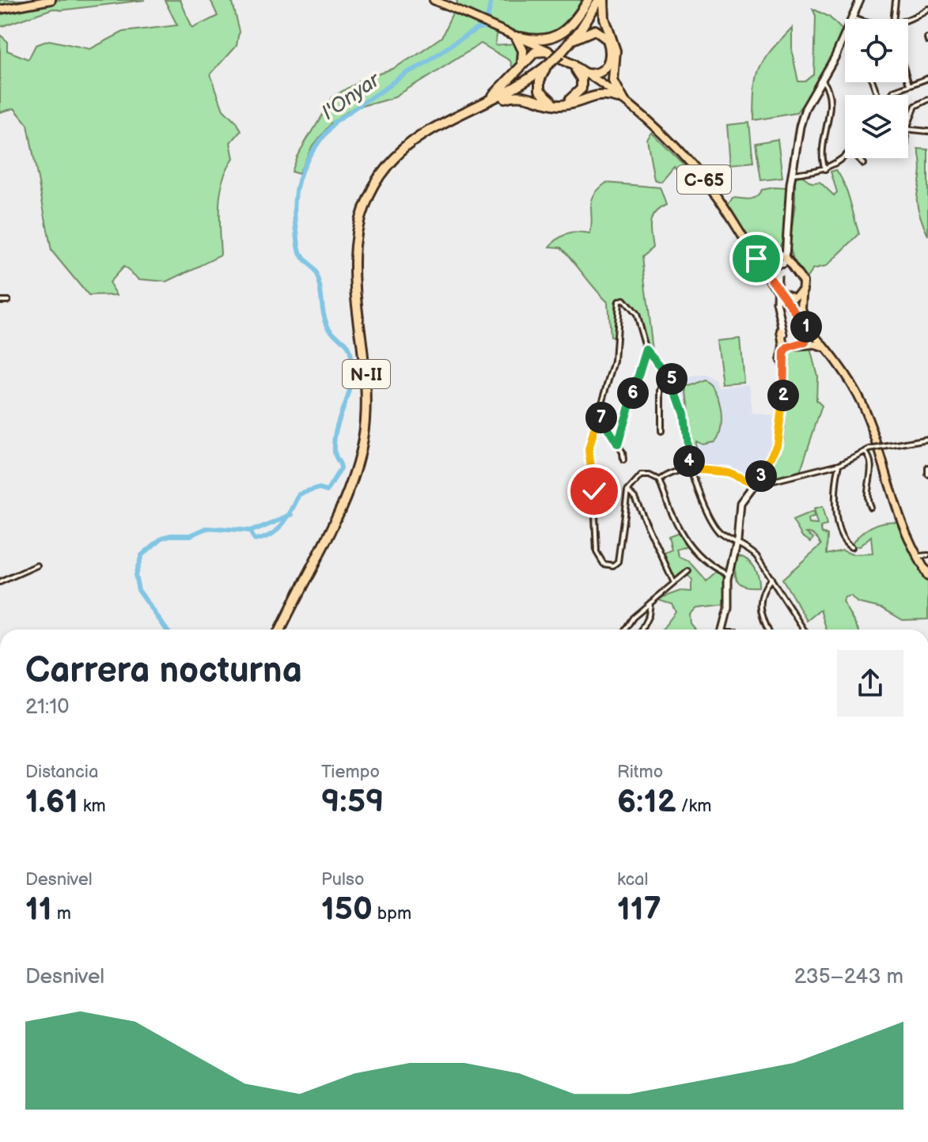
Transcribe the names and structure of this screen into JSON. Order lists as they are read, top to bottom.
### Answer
{
  "streets": {
    "highway": ["N-II"],
    "main road": ["C-65"]
  },
  "water": ["l'Onyar"],
  "page": {
    "pins": [
      "1",
      "5",
      "6",
      "2",
      "7",
      "4",
      "3"
    ],
    "heading": ["Carrera nocturna", "21:10"],
    "stats": [
      ["Distancia", "1.61 km"],
      ["Tiempo", "9:59"],
      ["Ritmo", "6:12 /km"],
      ["Desnivel", "11 m"],
      ["Pulso", "150 bpm"],
      ["kcal", "117"]
    ],
    "chart": ["Desnivel", "235–243 m"]
  }
}
